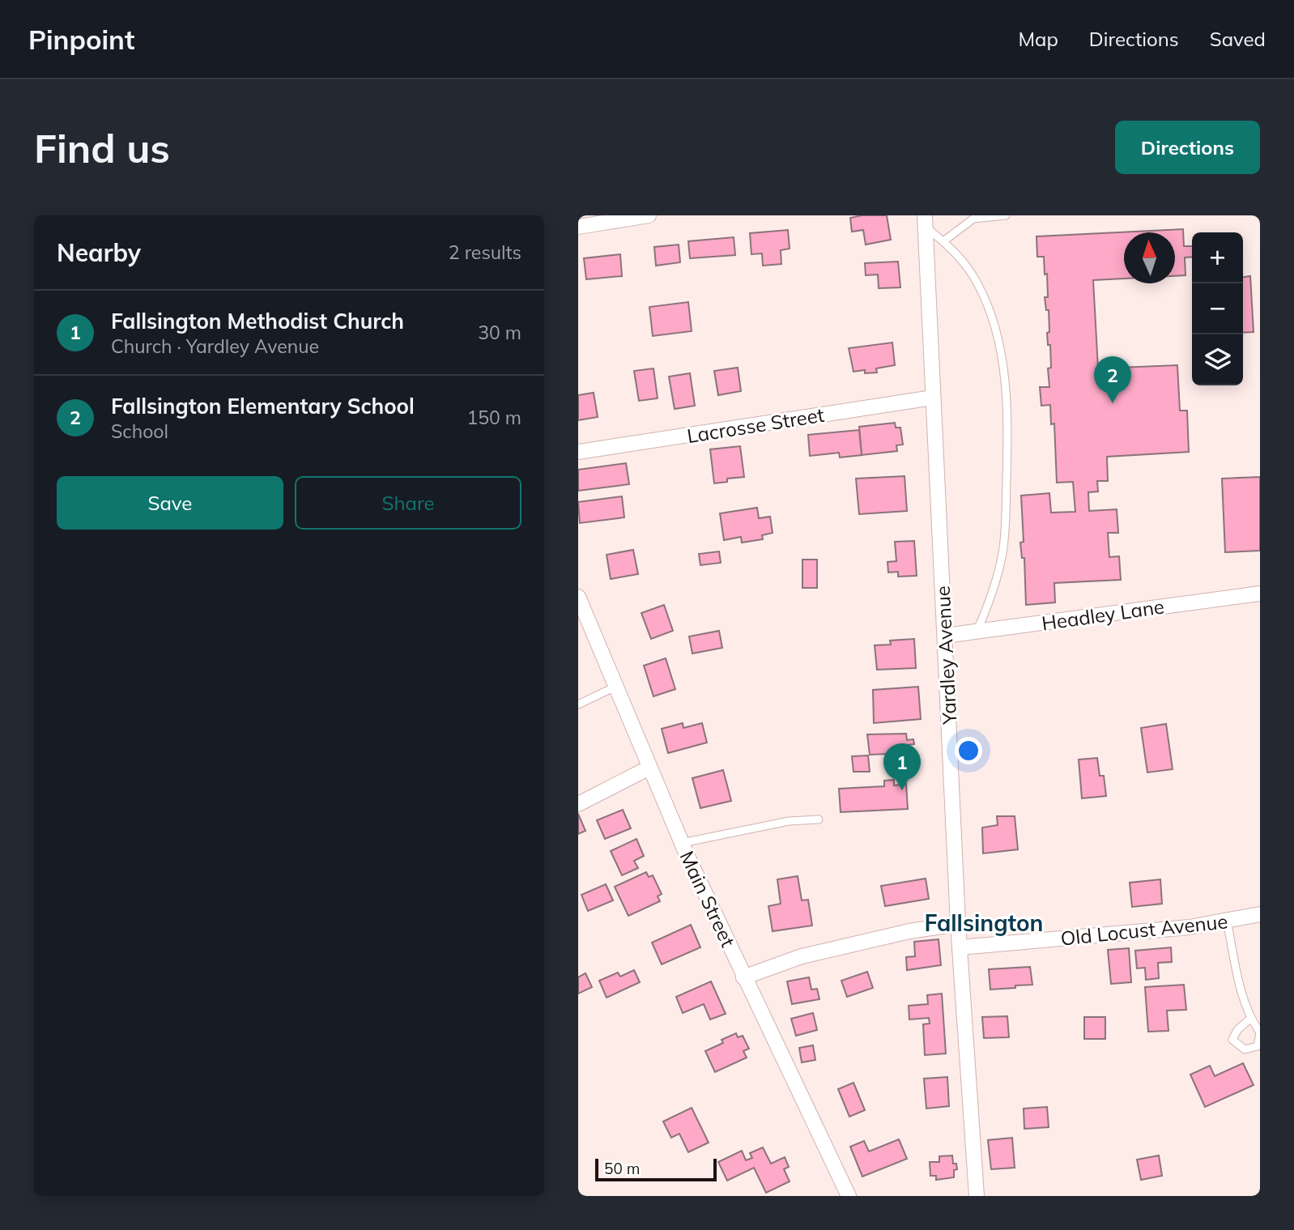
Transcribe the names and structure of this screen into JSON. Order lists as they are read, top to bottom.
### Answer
{
  "streets": {
    "street": [
      "Lacrosse Street",
      "Headley Lane",
      "Yardley Avenue",
      "Main Street",
      "Old Locust Avenue"
    ]
  },
  "crossings": [
    ["Lacrosse Street", "Yardley Avenue"],
    ["Headley Lane", "Yardley Avenue"],
    ["Yardley Avenue", "Old Locust Avenue"]
  ],
  "districts": ["Fallsington"],
  "scale_bar": "50 m",
  "north": "top",
  "page": {
    "header": "Pinpoint",
    "nav": ["Map", "Directions", "Saved"],
    "buttons": [
      "Directions",
      ["Save", "Share"]
    ],
    "title": "Find us",
    "heading": ["Nearby", "2 results"],
    "map_buttons": ["+", "−"],
    "list": [
      {
        "mark": "1",
        "name": "Fallsington Methodist Church",
        "note": "Church · Yardley Avenue",
        "value": "30 m"
      },
      {
        "mark": "2",
        "name": "Fallsington Elementary School",
        "note": "School",
        "value": "150 m"
      }
    ],
    "pins": ["2", "1"],
    "scale": "50 m"
  }
}
